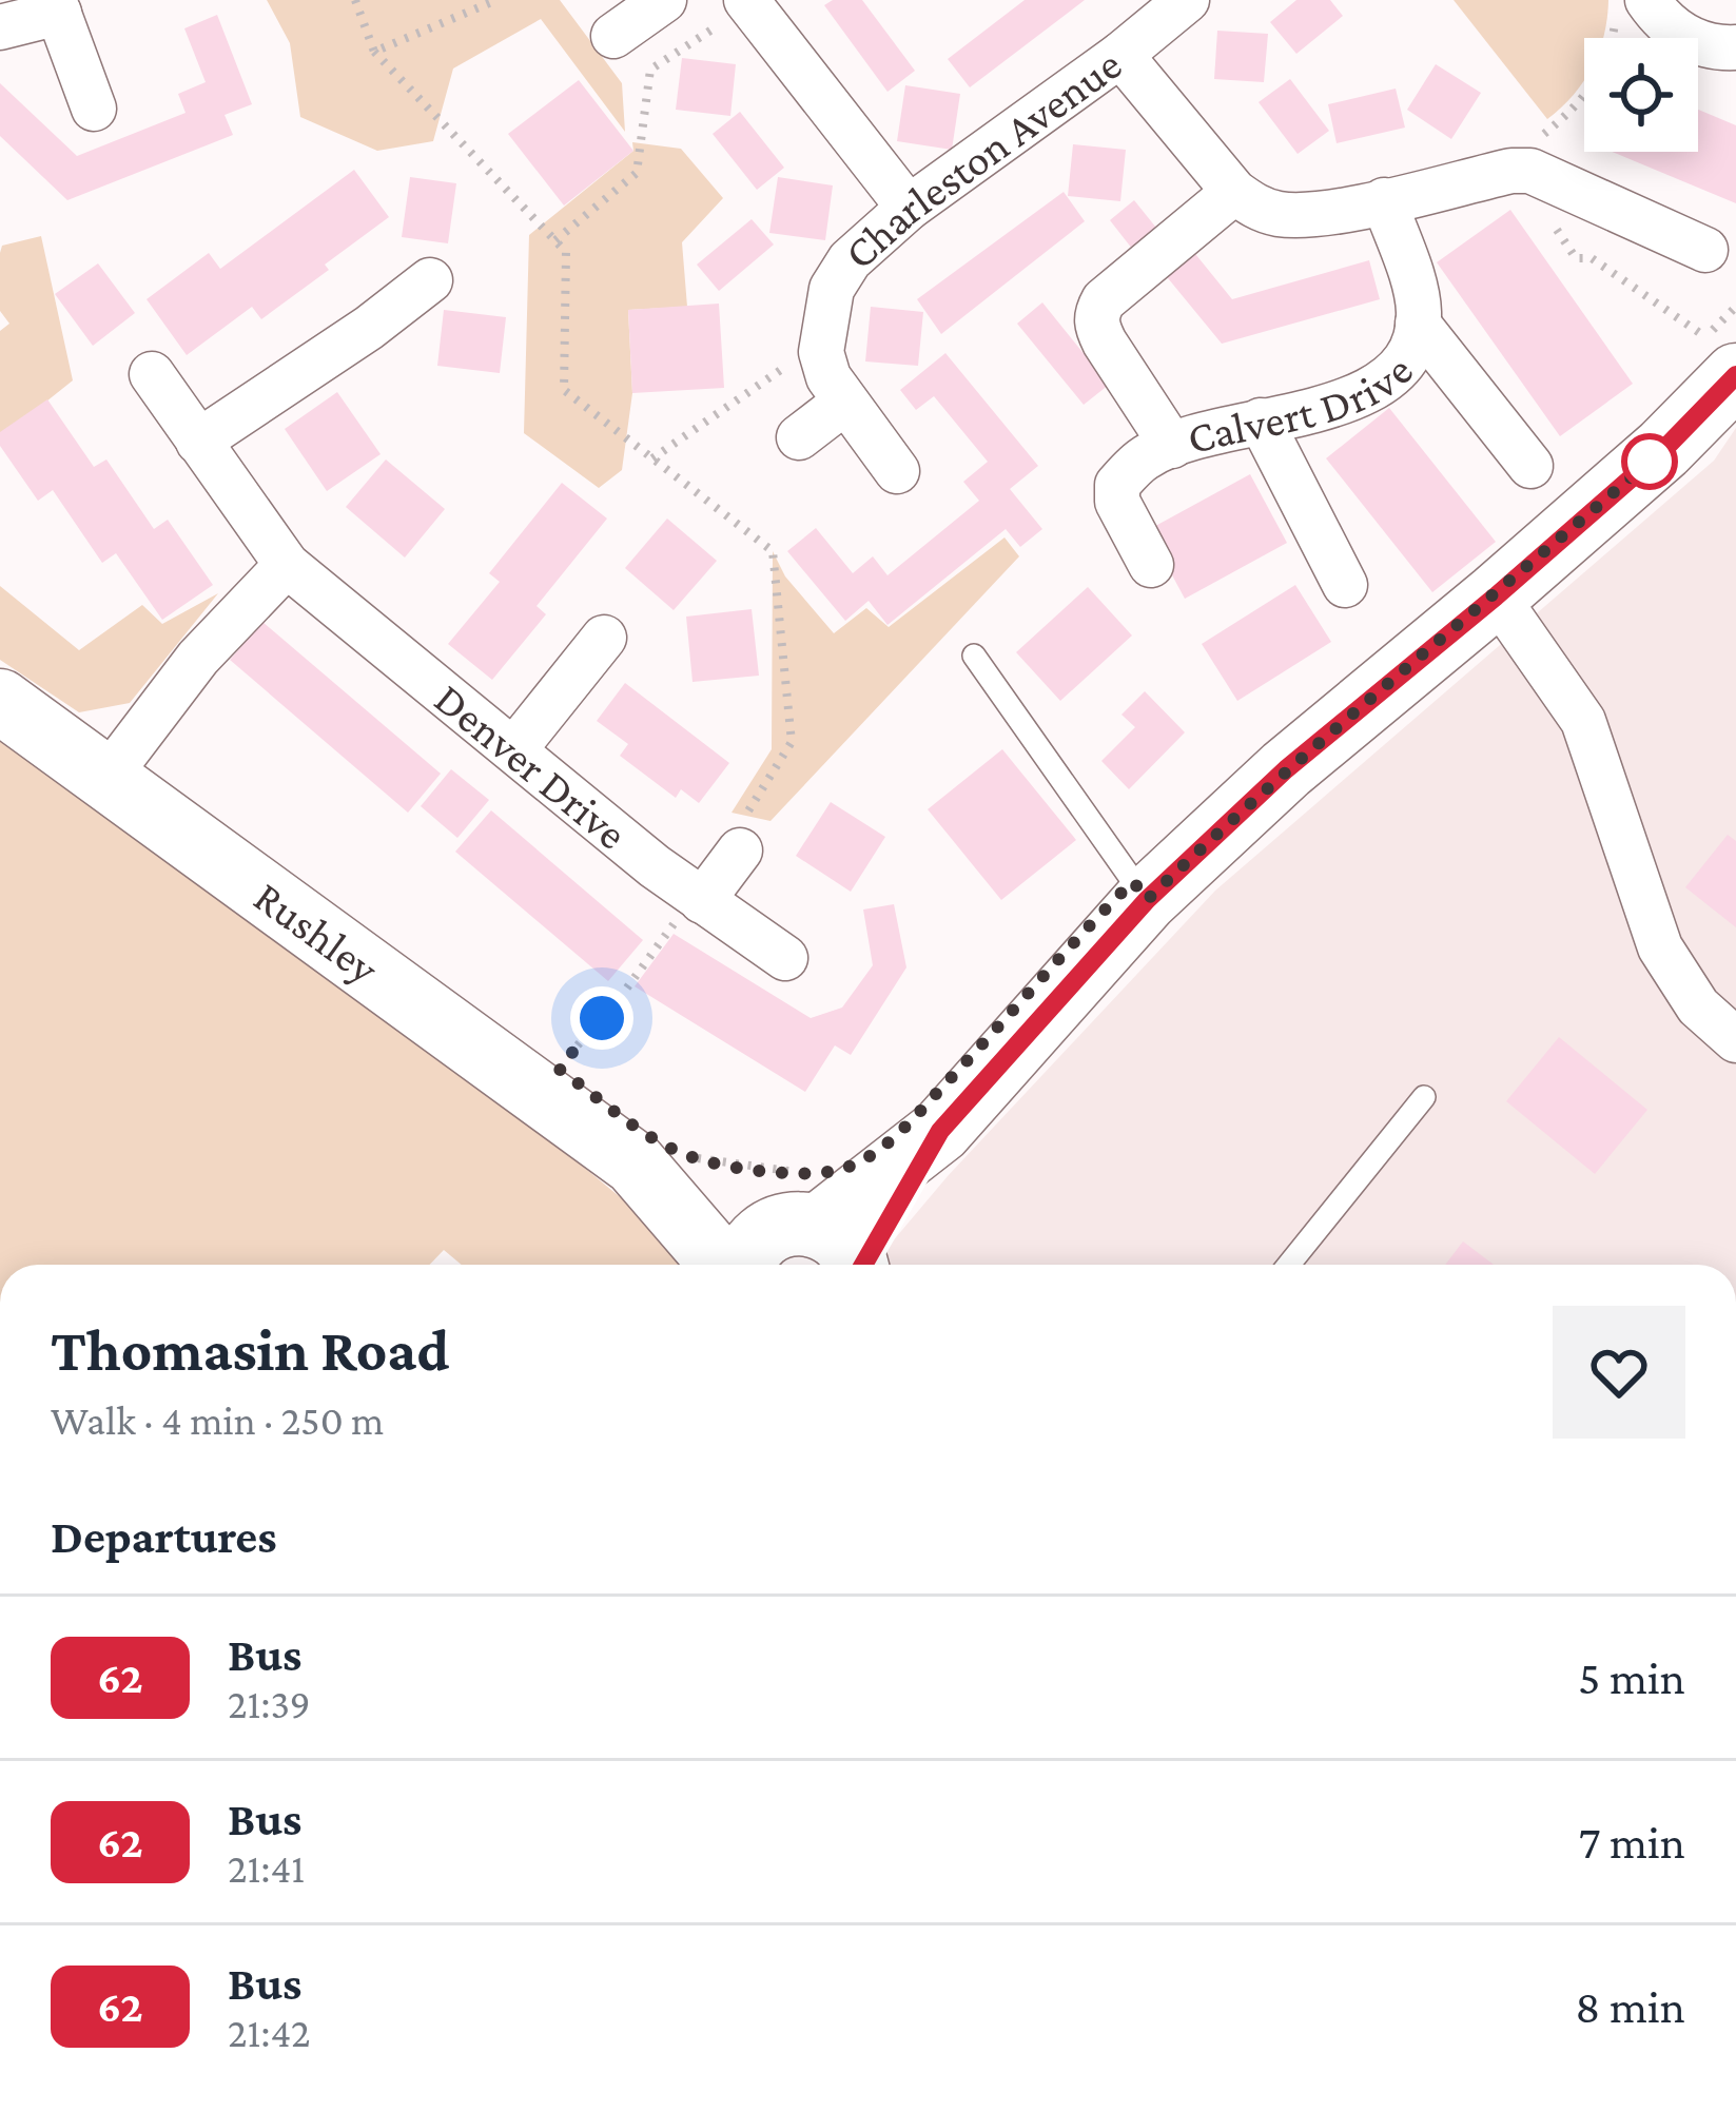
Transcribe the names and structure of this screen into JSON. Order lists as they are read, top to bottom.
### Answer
{
  "streets": {
    "street": [
      "Charleston Avenue",
      "Calvert Drive",
      "Denver Drive",
      "Rushley"
    ]
  },
  "lines": ["bus line 62"],
  "page": {
    "heading": [
      ["Thomasin Road", "Walk · 4 min · 250 m"],
      "Departures"
    ],
    "list": [
      {
        "mark": "62",
        "name": "Bus",
        "note": "21:39",
        "value": "5 min"
      },
      {
        "mark": "62",
        "name": "Bus",
        "note": "21:41",
        "value": "7 min"
      },
      {
        "mark": "62",
        "name": "Bus",
        "note": "21:42",
        "value": "8 min"
      }
    ]
  }
}
